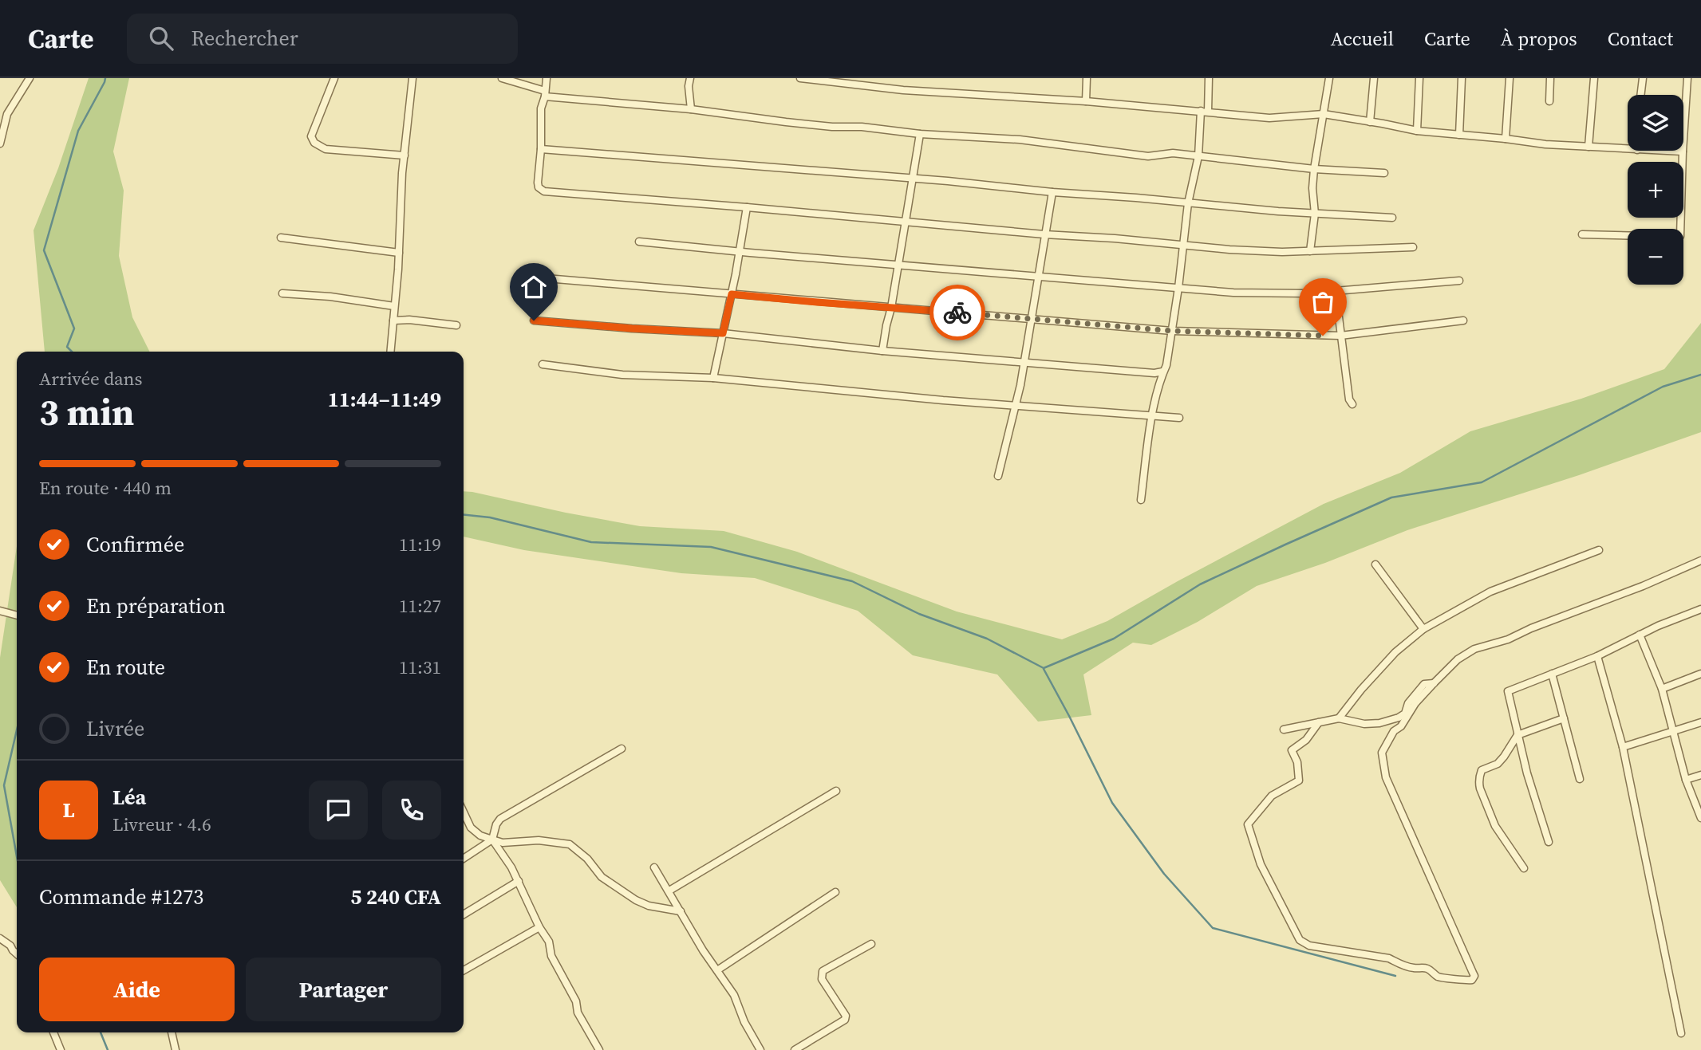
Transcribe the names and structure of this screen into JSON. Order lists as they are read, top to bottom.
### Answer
{
  "page": {
    "header": "Carte",
    "search": "Rechercher",
    "nav": [
      "Accueil",
      "Carte",
      "À propos",
      "Contact"
    ],
    "map_buttons": ["+", "−"],
    "heading": ["3 min", "Arrivée dans", "11:44–11:49"],
    "panel": [
      "Léa",
      "Livreur · 4.6",
      "Commande #1273",
      "5 240 CFA"
    ],
    "bar": "En route · 440 m",
    "list": [
      ["Confirmée", "11:19"],
      ["En préparation", "11:27"],
      ["En route", "11:31"],
      "Livrée"
    ],
    "round": "L",
    "buttons": ["Aide", "Partager"]
  }
}
